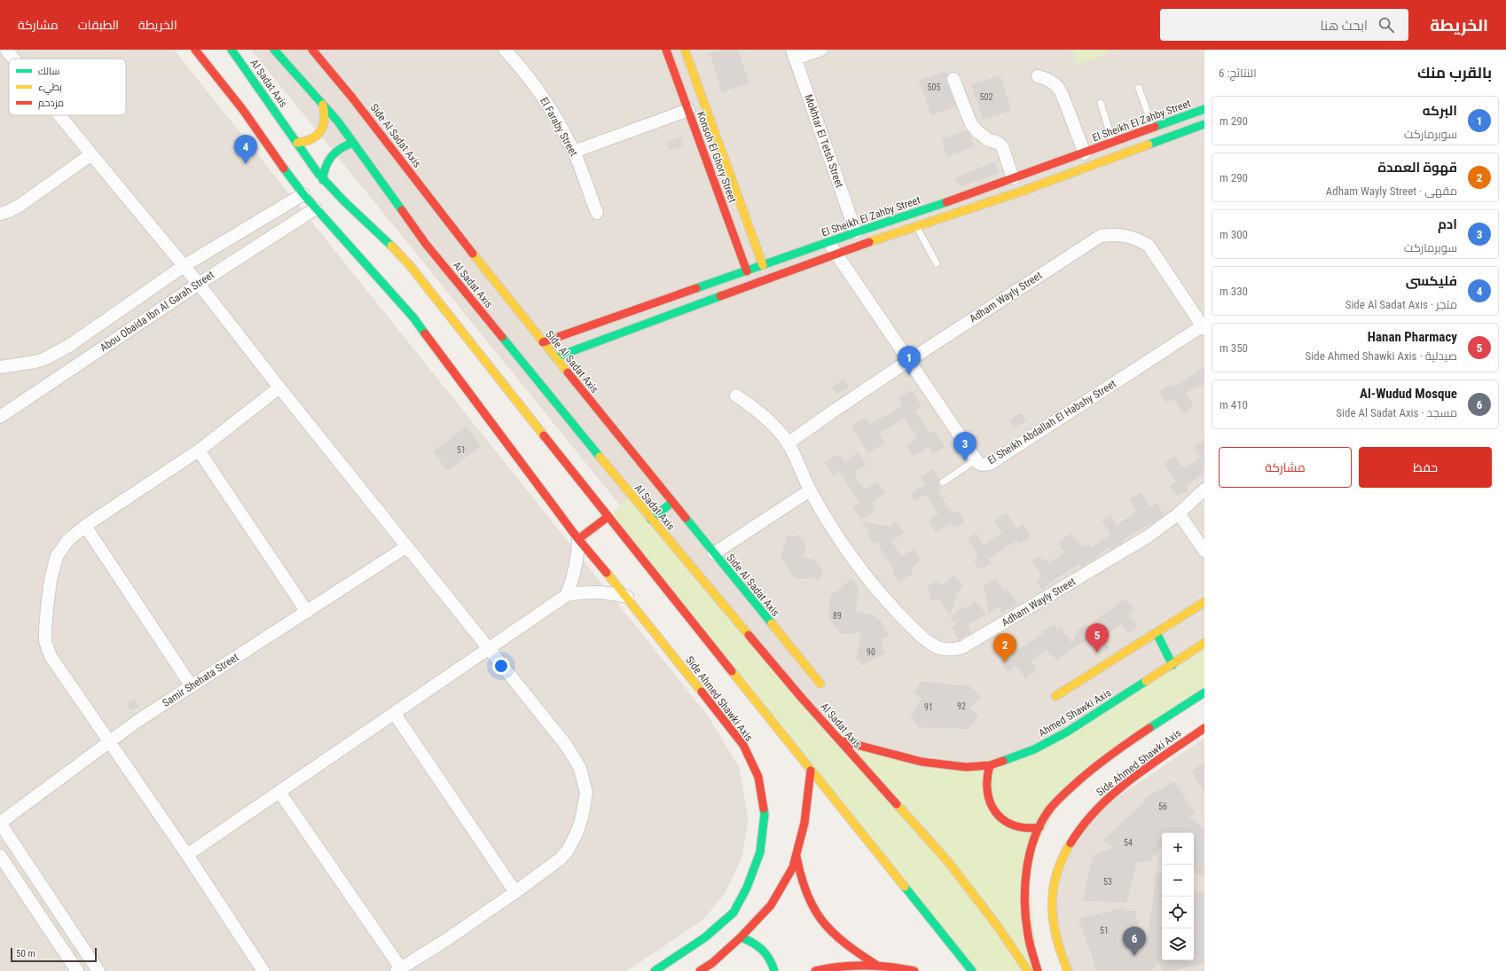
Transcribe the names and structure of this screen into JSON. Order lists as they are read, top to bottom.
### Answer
{
  "streets": {
    "street": [
      "Al Sadat Axis",
      "El Sheikh El Zahby Street",
      "El Faraby Street",
      "Side Al Sadat Axis",
      "Mokhtar El Tetsh Street",
      "Konsoh El Ghory Street",
      "Adham Wayly Street",
      "Abou Obaida Ibn Al Garah Street",
      "El Sheikh Abdallah El Habshy Street",
      "Samir Shehata Street",
      "Side Ahmed Shawki Axis",
      "Ahmed Shawki Axis"
    ]
  },
  "crossings": [
    ["Al Sadat Axis", "Ahmed Shawki Axis"],
    ["El Sheikh El Zahby Street", "Side Al Sadat Axis"],
    ["El Sheikh El Zahby Street", "Mokhtar El Tetsh Street"],
    ["El Sheikh El Zahby Street", "Konsoh El Ghory Street"],
    ["El Sheikh El Zahby Street", "El Sheikh Abdallah El Habshy Street"],
    ["Adham Wayly Street", "El Sheikh Abdallah El Habshy Street"]
  ],
  "house_numbers": [
    "505",
    "502",
    "51",
    "89",
    "90",
    "92",
    "91",
    "56",
    "54",
    "53",
    "51"
  ],
  "legend": ["سالك", "بطيء", "مزدحم"],
  "scale_bar": "50 m",
  "page": {
    "header": "الخريطة",
    "search": "ابحث هنا",
    "nav": ["الخريطة", "الطبقات", "مشاركة"],
    "heading": ["بالقرب منك", "النتائج: 6"],
    "list": [
      {
        "mark": "1",
        "name": "البركه",
        "note": "سوبرماركت",
        "value": "290 m"
      },
      {
        "mark": "2",
        "name": "قهوة العمدة",
        "note": "مقهى · Adham Wayly Street",
        "value": "290 m"
      },
      {
        "mark": "3",
        "name": "ادم",
        "note": "سوبرماركت",
        "value": "300 m"
      },
      {
        "mark": "4",
        "name": "فليكسى",
        "note": "متجر · Side Al Sadat Axis",
        "value": "330 m"
      },
      {
        "mark": "5",
        "name": "Hanan Pharmacy",
        "note": "صيدلية · Side Ahmed Shawki Axis",
        "value": "350 m"
      },
      {
        "mark": "6",
        "name": "Al-Wudud Mosque",
        "note": "مسجد · Side Al Sadat Axis",
        "value": "410 m"
      }
    ],
    "pins": [
      "4",
      "1",
      "3",
      "5",
      "2",
      "6"
    ],
    "buttons": ["حفظ", "مشاركة"],
    "map_buttons": ["+", "−"],
    "scale": "50 m"
  }
}
